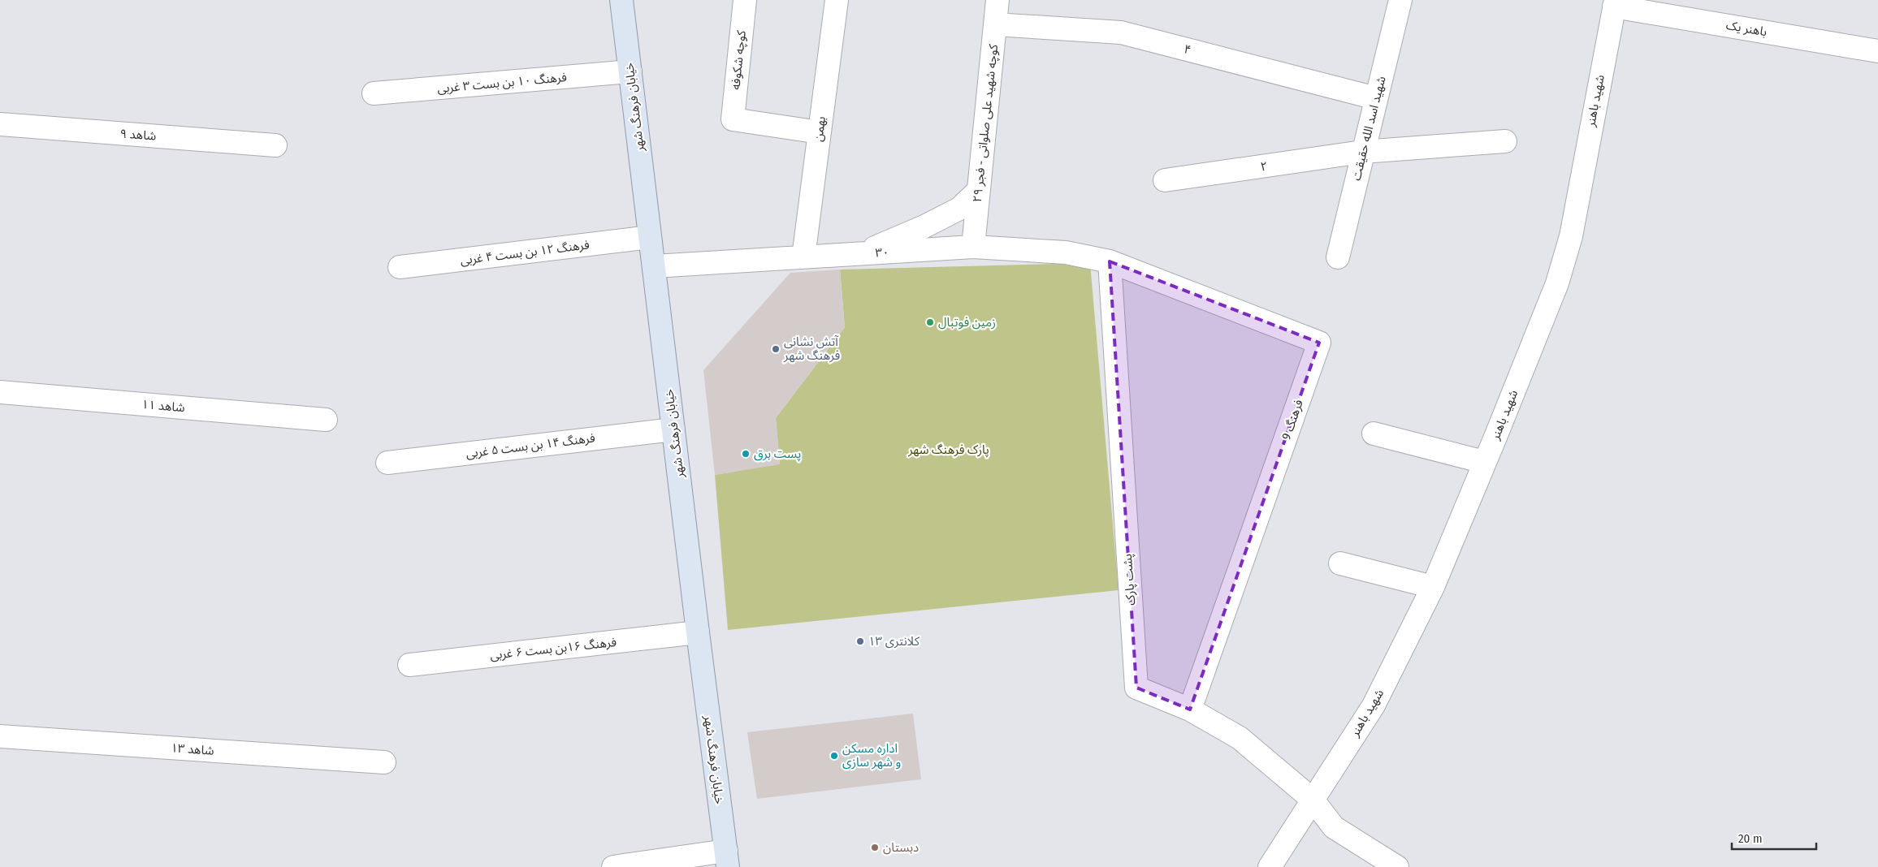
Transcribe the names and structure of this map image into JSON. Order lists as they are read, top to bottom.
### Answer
{
  "streets": {
    "main road": ["خیابان فرهنگ شهر"],
    "street": [
      "باهنر یک",
      "۴",
      "کوچه شکوفه",
      "فرهنگ ۱۰ بن بست ۳ غربی",
      "شهید باهنر",
      "کوچه شهید علی صلواتی - فجر ۲۹",
      "شهید اسد الله حقیقت",
      "بهمن",
      "شاهد ۹",
      "۲",
      "فرهنگ ۱۲ بن بست ۴ غربی",
      "۳۰",
      "شاهد ۱۱",
      "فرهنگ 9",
      "فرهنگ ۱۴ بن بست ۵ غربی",
      "پشت پارک",
      "فرهنگ ۱۶بن بست ۶ غربی",
      "شاهد ۱۳"
    ]
  },
  "crossings": [
    ["باهنر یک", "شهید باهنر"],
    ["۴", "کوچه شهید علی صلواتی - فجر ۲۹"],
    ["۴", "شهید اسد الله حقیقت"],
    ["کوچه شکوفه", "بهمن"],
    ["فرهنگ ۱۰ بن بست ۳ غربی", "خیابان فرهنگ شهر"],
    ["شهید باهنر", "پشت پارک"],
    ["خیابان فرهنگ شهر", "فرهنگ ۱۲ بن بست ۴ غربی"],
    ["خیابان فرهنگ شهر", "۳۰"],
    ["خیابان فرهنگ شهر", "فرهنگ ۱۴ بن بست ۵ غربی"],
    ["خیابان فرهنگ شهر", "فرهنگ ۱۶بن بست ۶ غربی"],
    ["کوچه شهید علی صلواتی - فجر ۲۹", "۳۰"],
    ["شهید اسد الله حقیقت", "۲"],
    ["بهمن", "۳۰"],
    ["۳۰", "فرهنگ 9"],
    ["۳۰", "پشت پارک"],
    ["فرهنگ 9", "پشت پارک"]
  ],
  "parks": ["پارک فرهنگ شهر"],
  "places": [
    "زمین فوتبال",
    "آتش نشانی فرهنگ شهر",
    "پست برق",
    "کلانتری ۱۳",
    "اداره مسکن و شهر سازی",
    "دبستان"
  ],
  "scale_bar": "20 m"
}
